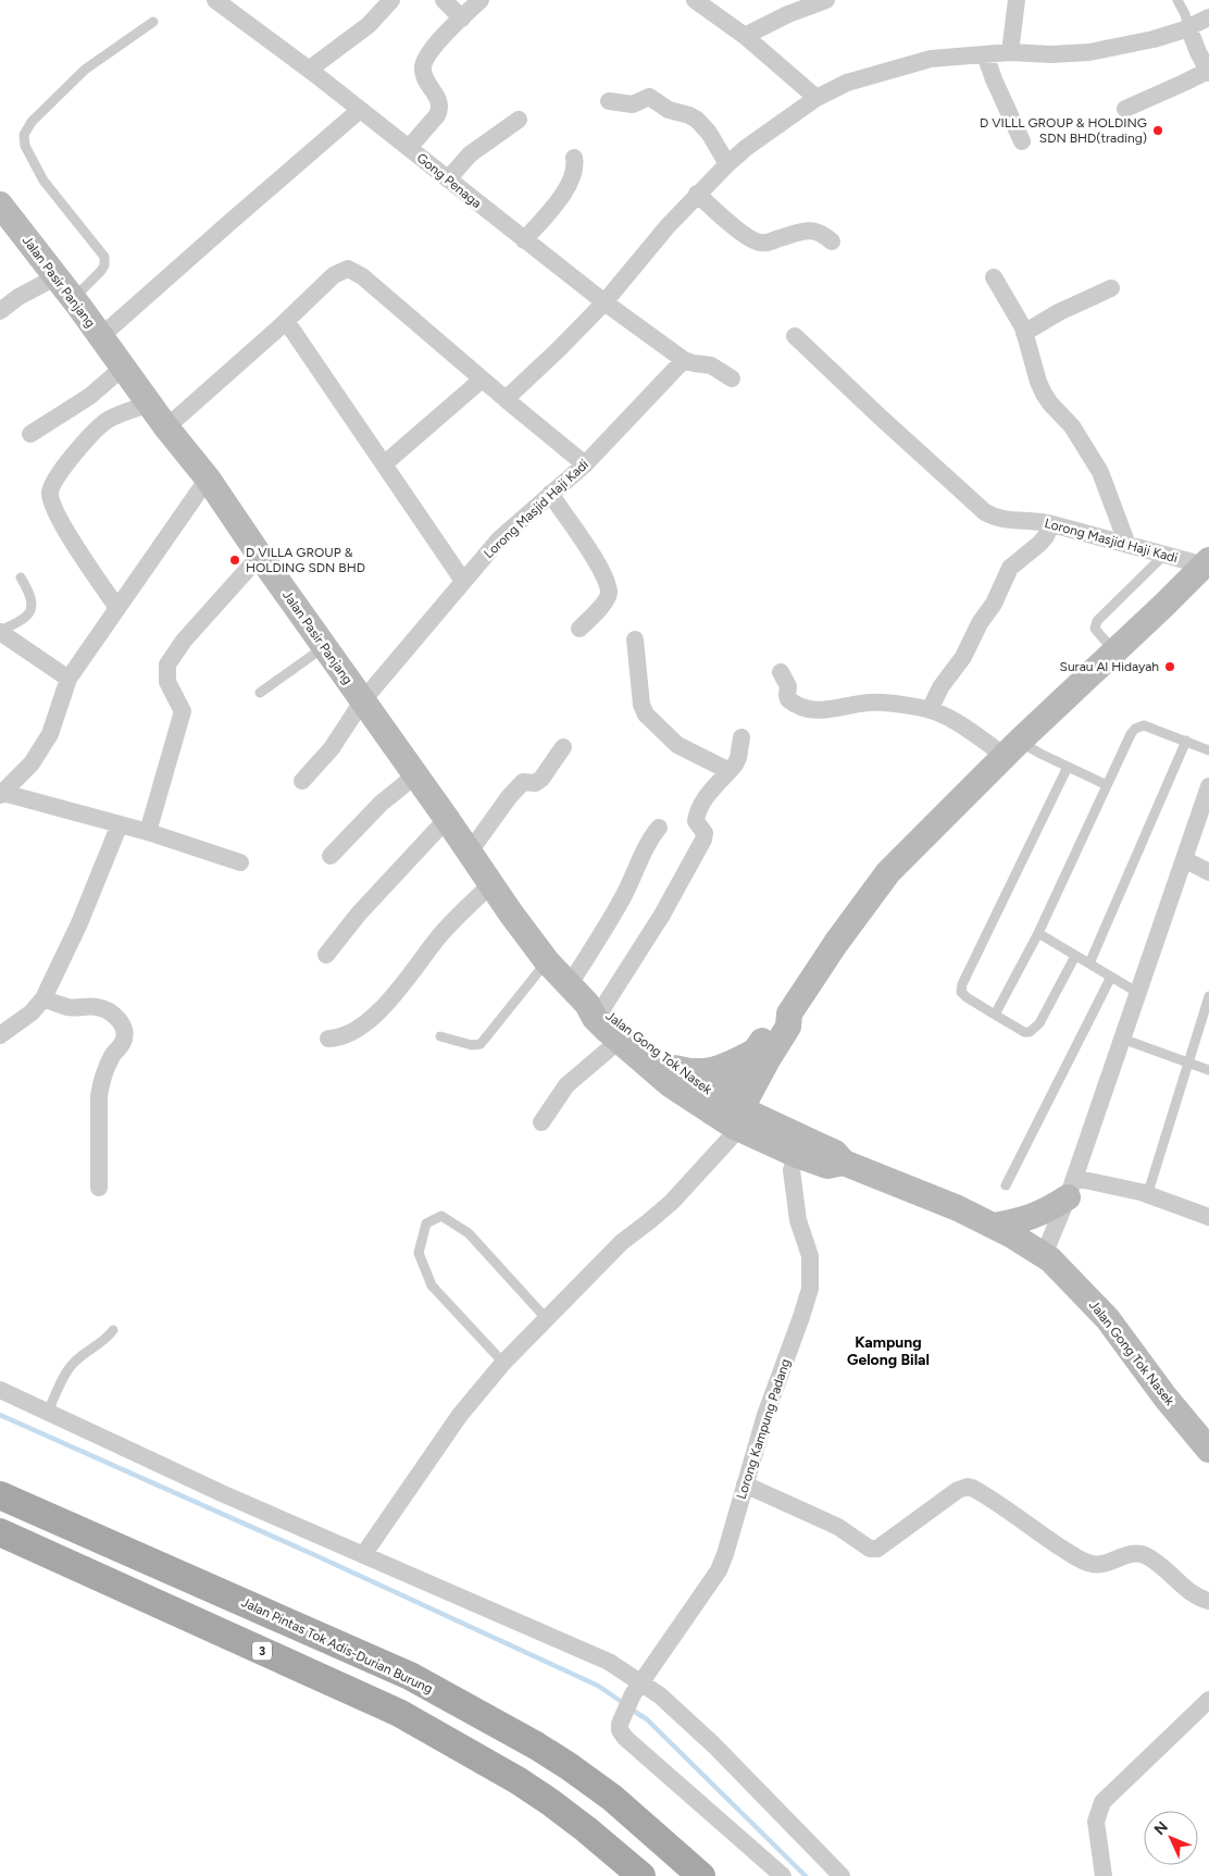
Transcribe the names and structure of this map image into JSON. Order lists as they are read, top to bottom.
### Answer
{
  "streets": {
    "main road": [
      "Jalan Pasir Panjang",
      "Jalan Gong Tok Nasek",
      "Jalan Pintas Tok Adis-Durian Burung",
      "3"
    ],
    "street": ["Gong Penaga", "Lorong Masjid Haji Kadi", "Lorong Kampung Padang"]
  },
  "crossings": [
    ["Gong Penaga", "Lorong Masjid Haji Kadi"],
    ["Jalan Pasir Panjang", "Lorong Masjid Haji Kadi"],
    ["Jalan Pasir Panjang", "Jalan Gong Tok Nasek"],
    ["Jalan Gong Tok Nasek", "Lorong Kampung Padang"]
  ],
  "districts": ["Kampung Gelong Bilal"],
  "places": ["D VILLL GROUP & HOLDING SDN BHD(trading)", "D VILLA GROUP & HOLDING SDN BHD", "Surau Al Hidayah"],
  "north": "top left"
}
